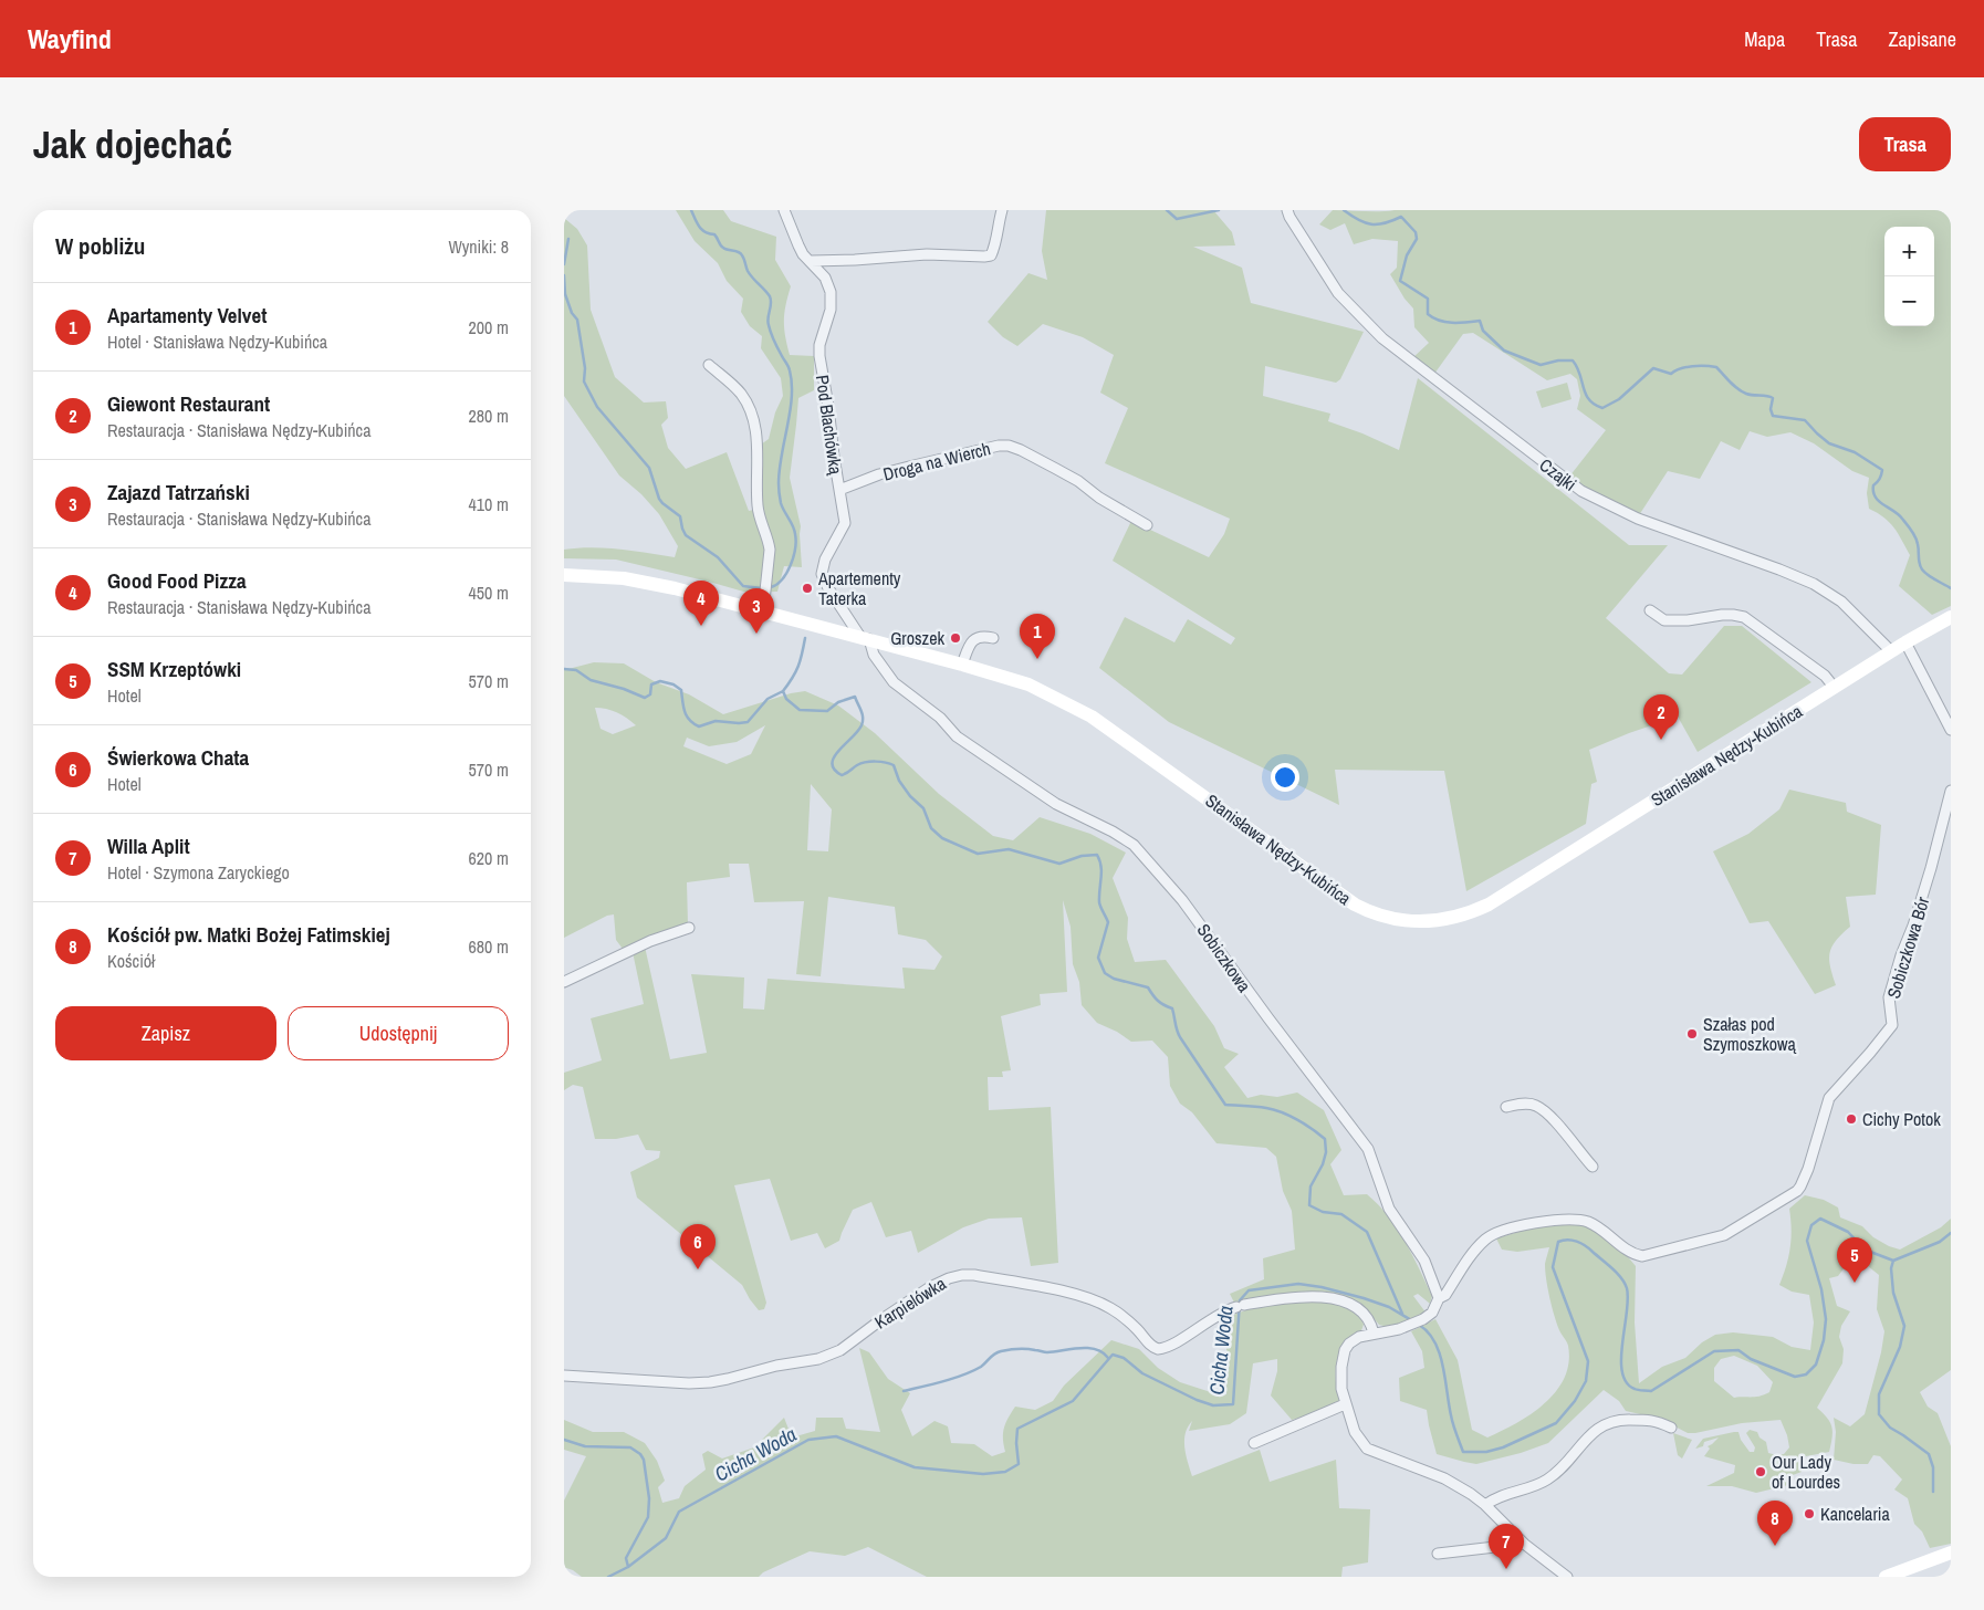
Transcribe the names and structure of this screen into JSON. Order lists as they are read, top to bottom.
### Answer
{
  "streets": {
    "street": [
      "Pod Blachówką",
      "Droga na Wierch",
      "Czajki",
      "Stanisława Nędzy-Kubińca",
      "Sobiczkowa Bór",
      "Sobiczkowa",
      "Karpielówka"
    ]
  },
  "crossings": [
    ["Pod Blachówką", "Droga na Wierch"],
    ["Pod Blachówką", "Stanisława Nędzy-Kubińca"],
    ["Pod Blachówką", "Sobiczkowa"],
    ["Czajki", "Stanisława Nędzy-Kubińca"],
    ["Stanisława Nędzy-Kubińca", "Sobiczkowa"],
    ["Sobiczkowa Bór", "Sobiczkowa"]
  ],
  "water": ["Cicha Woda"],
  "places": [
    "Apartementy Taterka",
    "Groszek",
    "Szałas pod Szymoszkową",
    "Cichy Potok",
    "Our Lady of Lourdes",
    "Kancelaria"
  ],
  "page": {
    "header": "Wayfind",
    "nav": ["Mapa", "Trasa", "Zapisane"],
    "buttons": [
      "Trasa",
      ["Zapisz", "Udostępnij"]
    ],
    "title": "Jak dojechać",
    "heading": ["W pobliżu", "Wyniki: 8"],
    "map_buttons": ["+", "−"],
    "list": [
      {
        "mark": "1",
        "name": "Apartamenty Velvet",
        "note": "Hotel · Stanisława Nędzy-Kubińca",
        "value": "200 m"
      },
      {
        "mark": "2",
        "name": "Giewont Restaurant",
        "note": "Restauracja · Stanisława Nędzy-Kubińca",
        "value": "280 m"
      },
      {
        "mark": "3",
        "name": "Zajazd Tatrzański",
        "note": "Restauracja · Stanisława Nędzy-Kubińca",
        "value": "410 m"
      },
      {
        "mark": "4",
        "name": "Good Food Pizza",
        "note": "Restauracja · Stanisława Nędzy-Kubińca",
        "value": "450 m"
      },
      {
        "mark": "5",
        "name": "SSM Krzeptówki",
        "note": "Hotel",
        "value": "570 m"
      },
      {
        "mark": "6",
        "name": "Świerkowa Chata",
        "note": "Hotel",
        "value": "570 m"
      },
      {
        "mark": "7",
        "name": "Willa Aplit",
        "note": "Hotel · Szymona Zaryckiego",
        "value": "620 m"
      },
      {
        "mark": "8",
        "name": "Kościół pw. Matki Bożej Fatimskiej",
        "note": "Kościół",
        "value": "680 m"
      }
    ],
    "pins": [
      "4",
      "3",
      "1",
      "2",
      "6",
      "5",
      "8",
      "7"
    ]
  }
}
